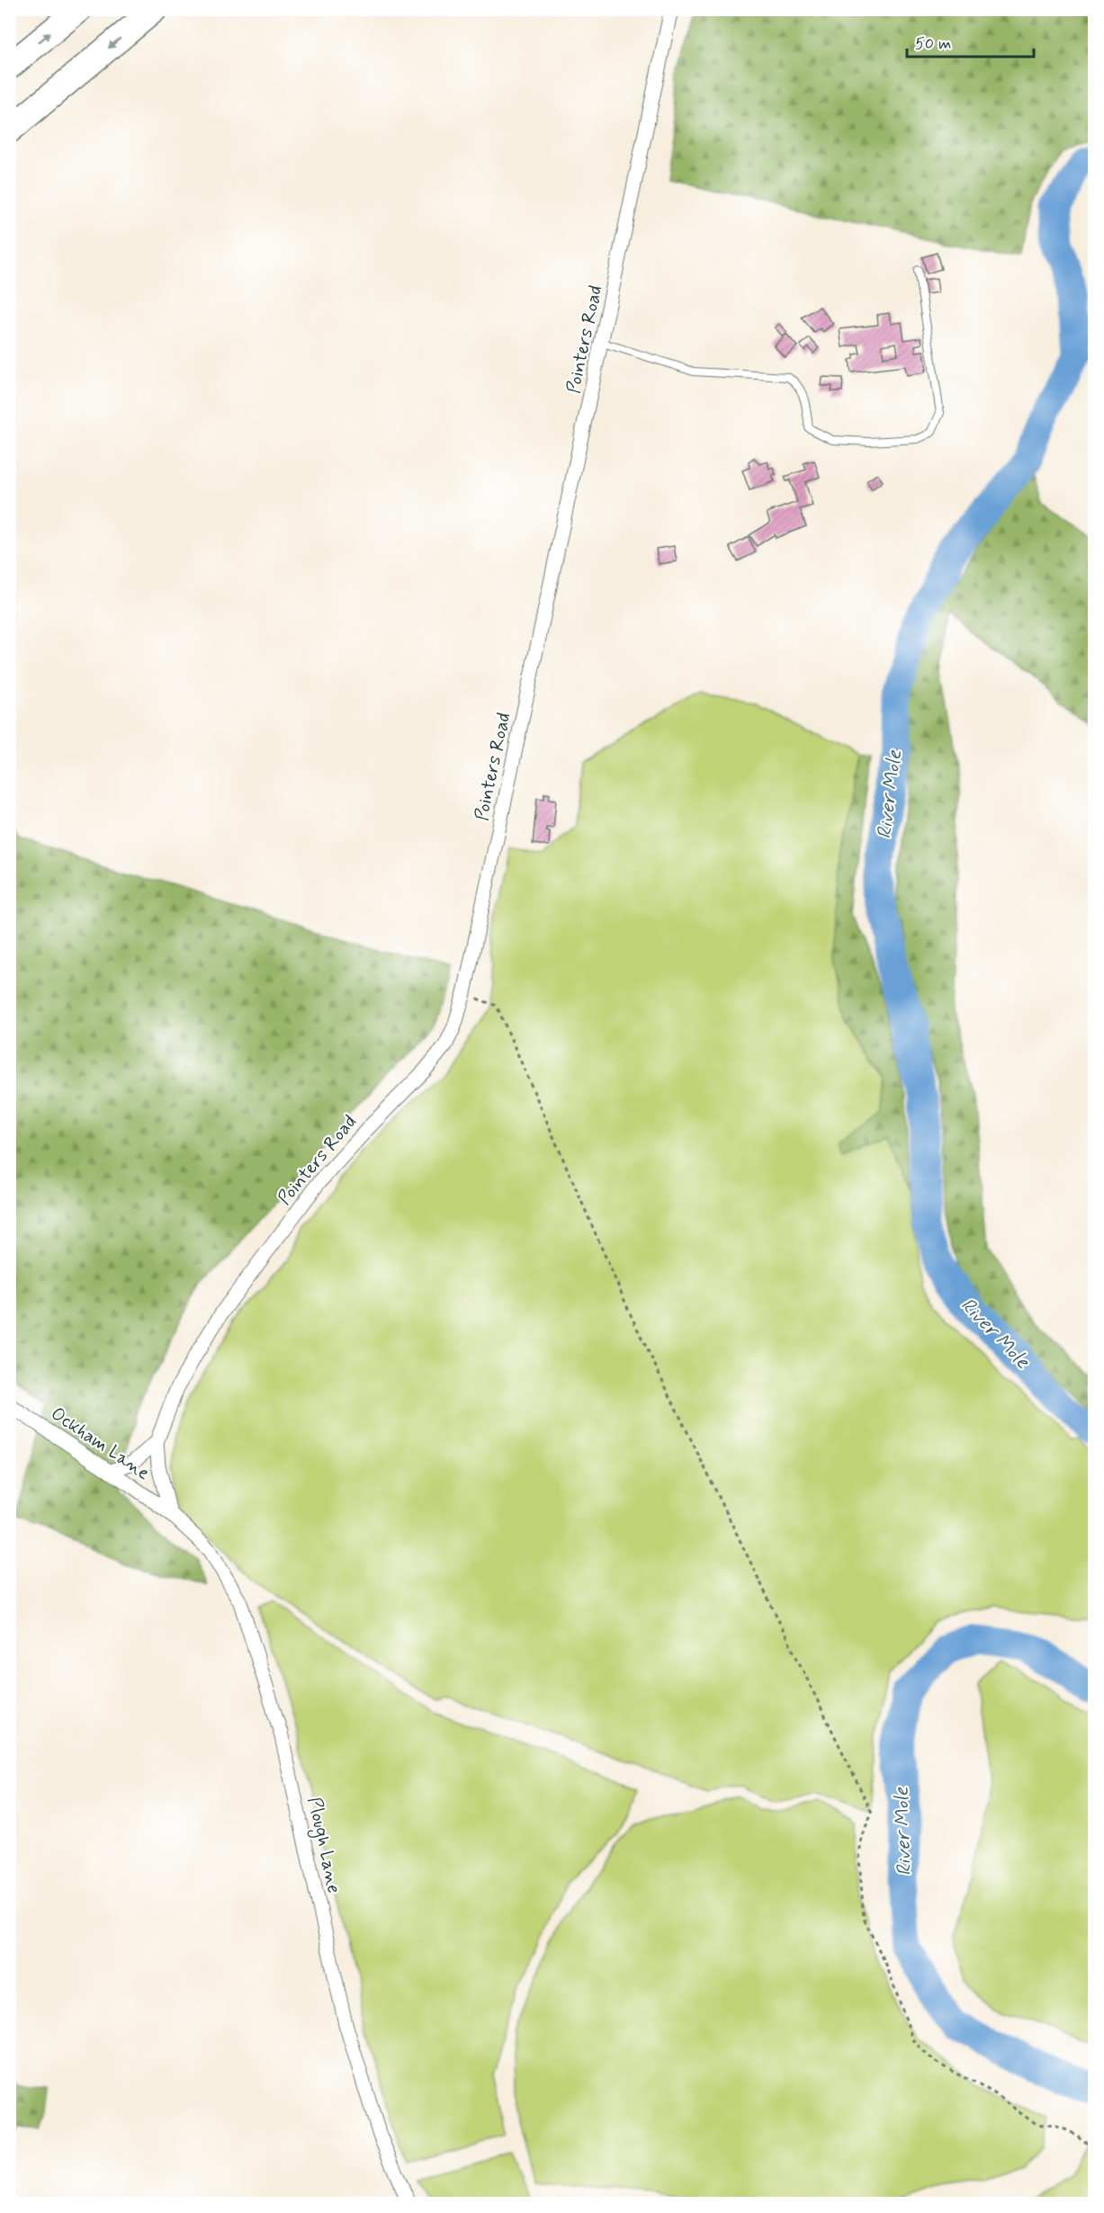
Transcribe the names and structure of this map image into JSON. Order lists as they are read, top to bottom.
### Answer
{
  "streets": {
    "street": ["Pointers Road", "Ockham Lane", "Plough Lane"]
  },
  "crossings": [
    ["Pointers Road", "Ockham Lane"],
    ["Pointers Road", "Plough Lane"],
    ["Ockham Lane", "Plough Lane"]
  ],
  "water": ["River Mole"],
  "scale_bar": "50 m"
}
